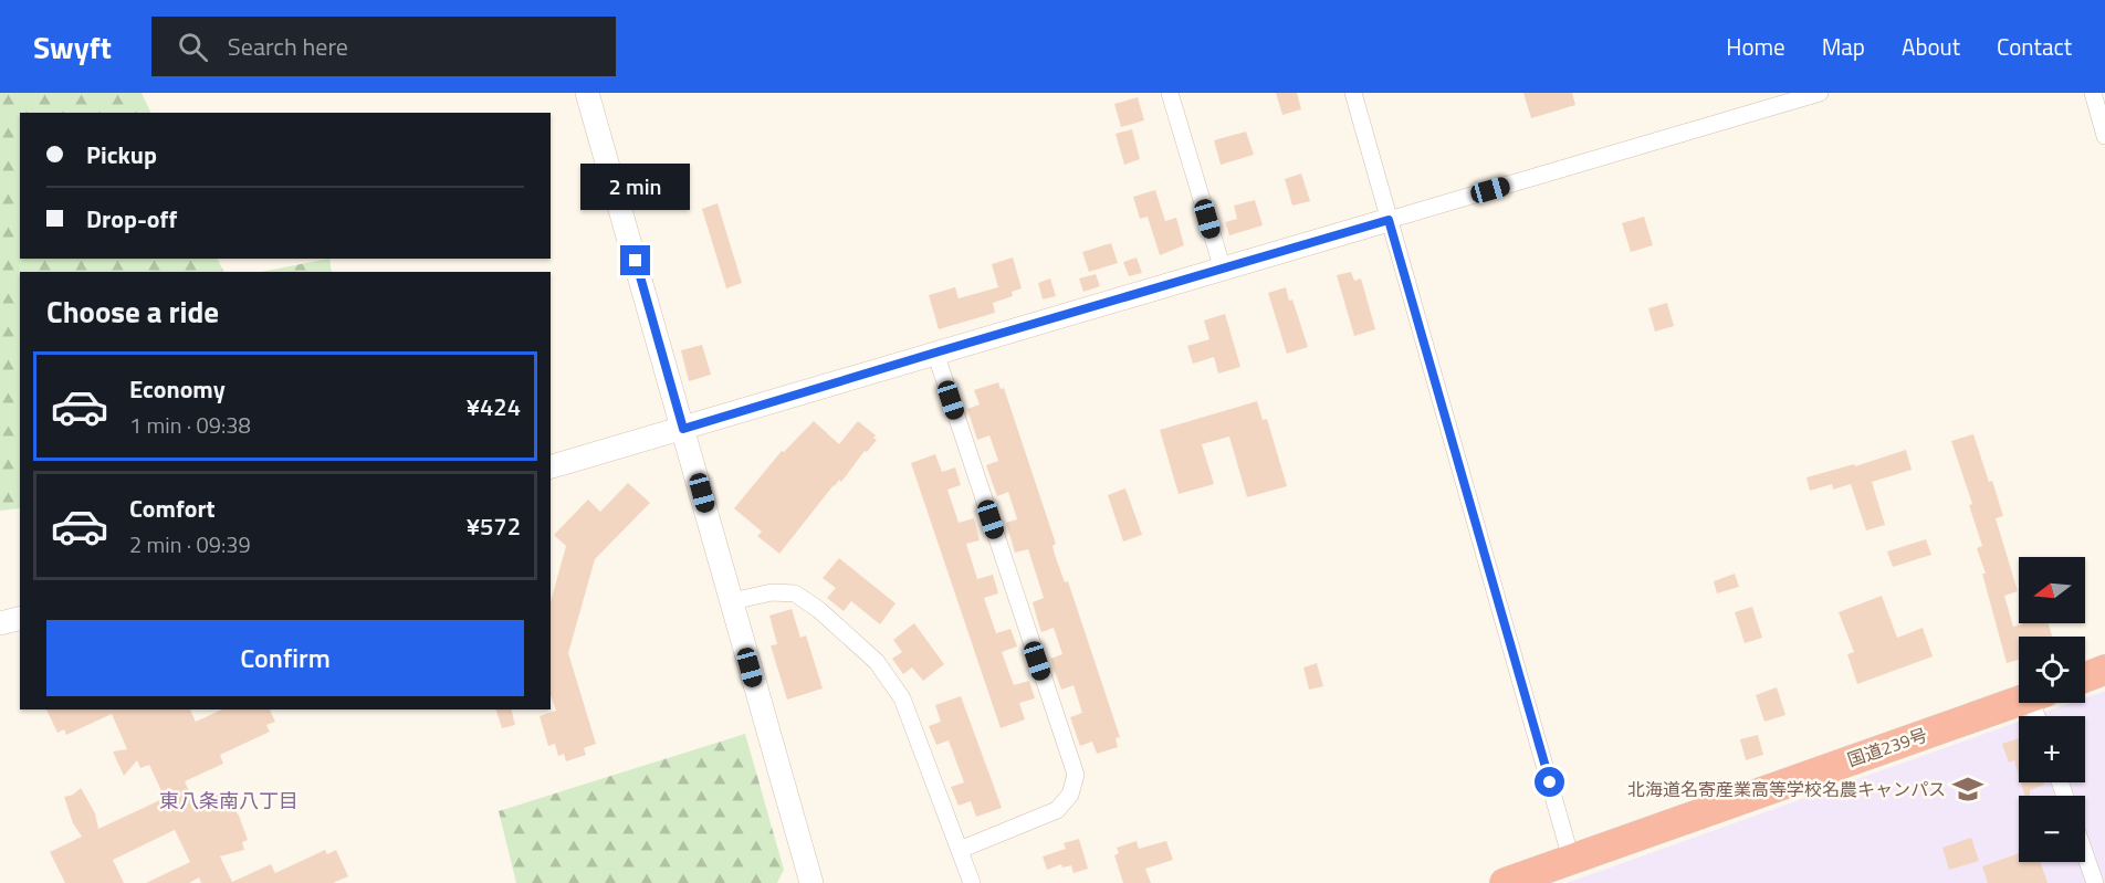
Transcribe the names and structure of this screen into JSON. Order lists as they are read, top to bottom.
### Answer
{
  "streets": {
    "highway": ["国道239号"]
  },
  "districts": ["東八条南八丁目"],
  "places": {
    "school or university": ["北海道名寄産業高等学校名農キャンパス"]
  },
  "north": "left",
  "page": {
    "header": "Swyft",
    "search": "Search here",
    "nav": [
      "Home",
      "Map",
      "About",
      "Contact"
    ],
    "banner": ["Pickup", "Drop-off"],
    "bubble": "2 min",
    "heading": "Choose a ride",
    "list": [
      {
        "name": "Economy",
        "note": "1 min · 09:38",
        "value": "¥424"
      },
      {
        "name": "Comfort",
        "note": "2 min · 09:39",
        "value": "¥572"
      }
    ],
    "map_buttons": ["+", "−"],
    "buttons": "Confirm"
  }
}
